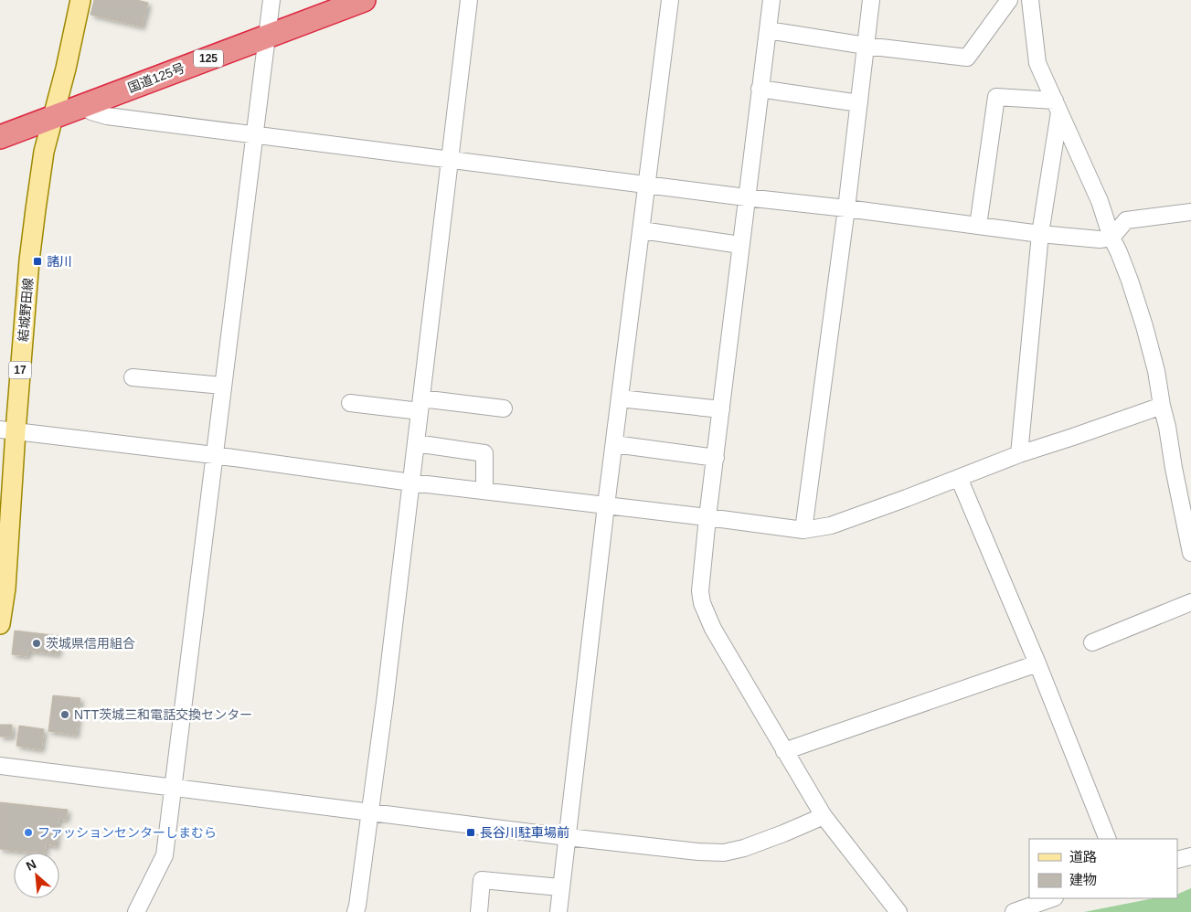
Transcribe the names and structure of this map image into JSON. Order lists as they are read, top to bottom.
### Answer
{
  "streets": {
    "highway": ["125", "国道125号"],
    "main road": ["結城野田線", "17"]
  },
  "crossings": [
    ["国道125号", "結城野田線"]
  ],
  "places": {
    "transit": ["諸川", "長谷川駐車場前"],
    "other": ["茨城県信用組合", "NTT茨城三和電話交換センター", "ファッションセンターしまむら"]
  },
  "legend": ["道路", "建物"],
  "north": "top left"
}
